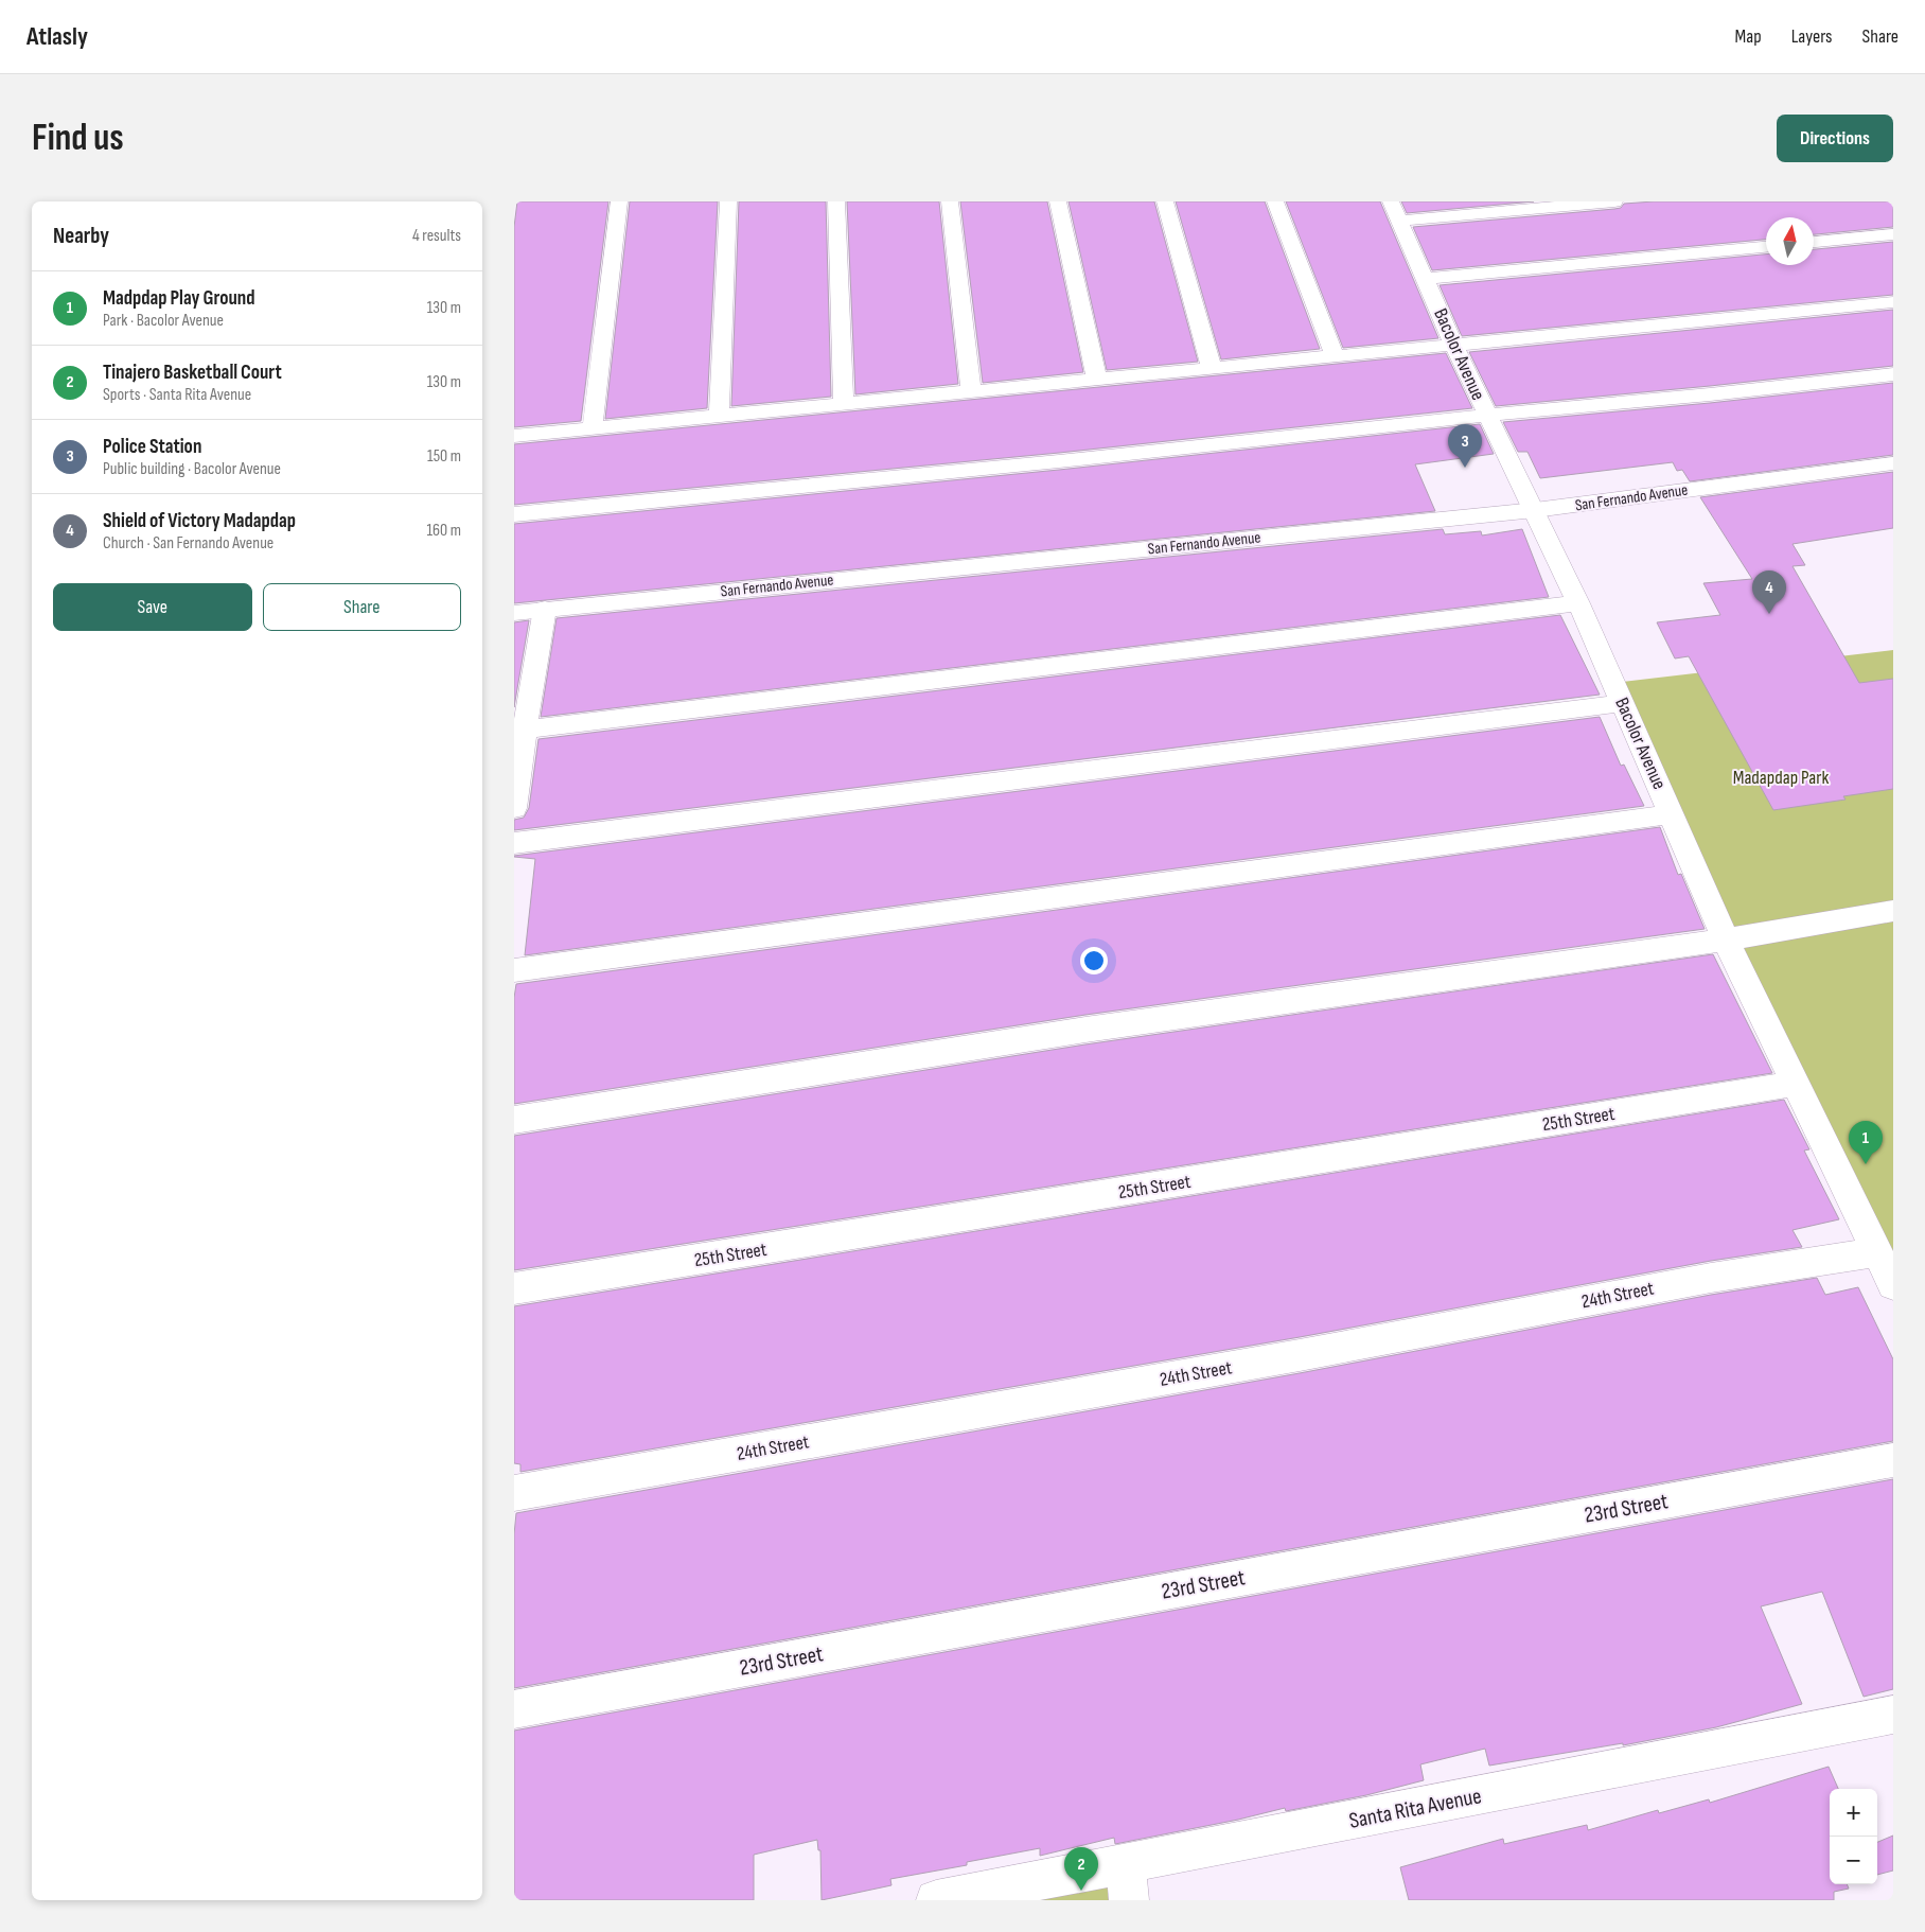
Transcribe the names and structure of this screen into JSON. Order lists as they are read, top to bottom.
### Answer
{
  "streets": {
    "street": [
      "Bacolor Avenue",
      "San Fernando Avenue",
      "25th Street",
      "24th Street",
      "23rd Street",
      "Santa Rita Avenue"
    ]
  },
  "crossings": [
    ["Bacolor Avenue", "San Fernando Avenue"],
    ["Bacolor Avenue", "25th Street"],
    ["Bacolor Avenue", "24th Street"]
  ],
  "parks": ["Madapdap Park"],
  "north": "top",
  "page": {
    "header": "Atlasly",
    "nav": ["Map", "Layers", "Share"],
    "buttons": [
      "Directions",
      ["Save", "Share"]
    ],
    "title": "Find us",
    "heading": ["Nearby", "4 results"],
    "list": [
      {
        "mark": "1",
        "name": "Madpdap Play Ground",
        "note": "Park · Bacolor Avenue",
        "value": "130 m"
      },
      {
        "mark": "2",
        "name": "Tinajero Basketball Court",
        "note": "Sports · Santa Rita Avenue",
        "value": "130 m"
      },
      {
        "mark": "3",
        "name": "Police Station",
        "note": "Public building · Bacolor Avenue",
        "value": "150 m"
      },
      {
        "mark": "4",
        "name": "Shield of Victory Madapdap",
        "note": "Church · San Fernando Avenue",
        "value": "160 m"
      }
    ],
    "pins": [
      "3",
      "4",
      "1",
      "2"
    ],
    "map_buttons": ["+", "−"]
  }
}
